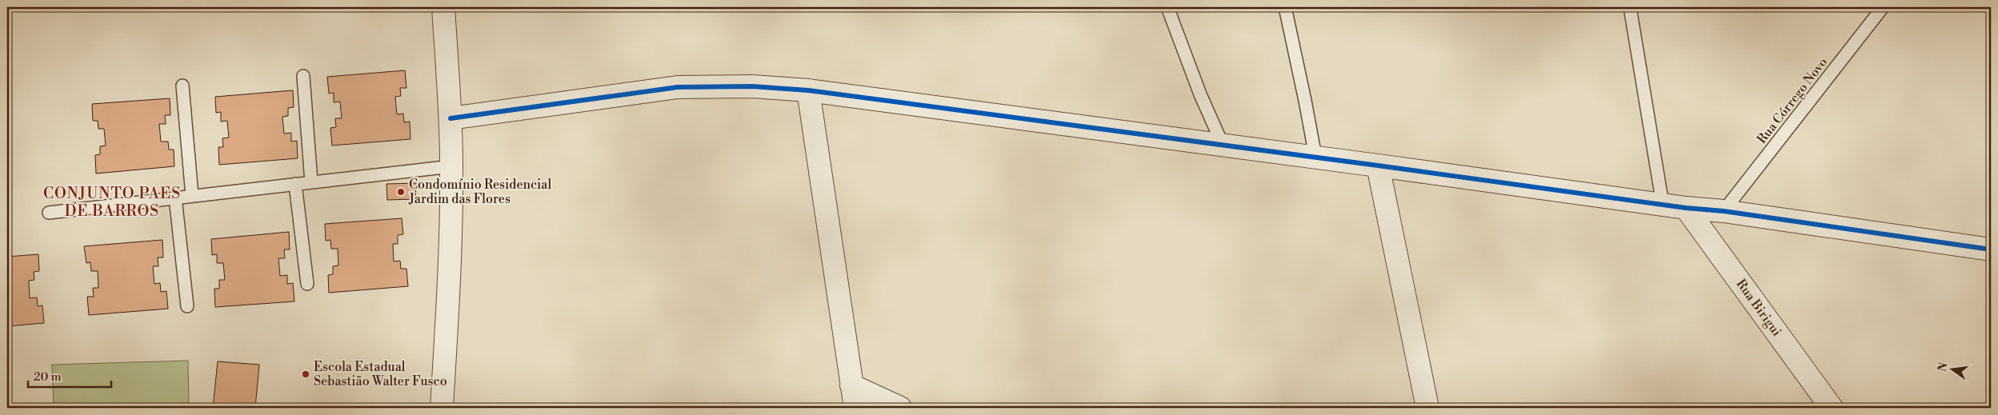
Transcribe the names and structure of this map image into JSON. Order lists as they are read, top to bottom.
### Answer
{
  "streets": {
    "street": ["Rua Birigui"],
    "lane": ["Rua Córrego Novo"]
  },
  "districts": ["CONJUNTO PAES DE BARROS"],
  "places": ["Condomínio Residencial Jardim das Flores", "Escola Estadual Sebastião Walter Fusco"],
  "scale_bar": "20 m",
  "north": "left"
}
